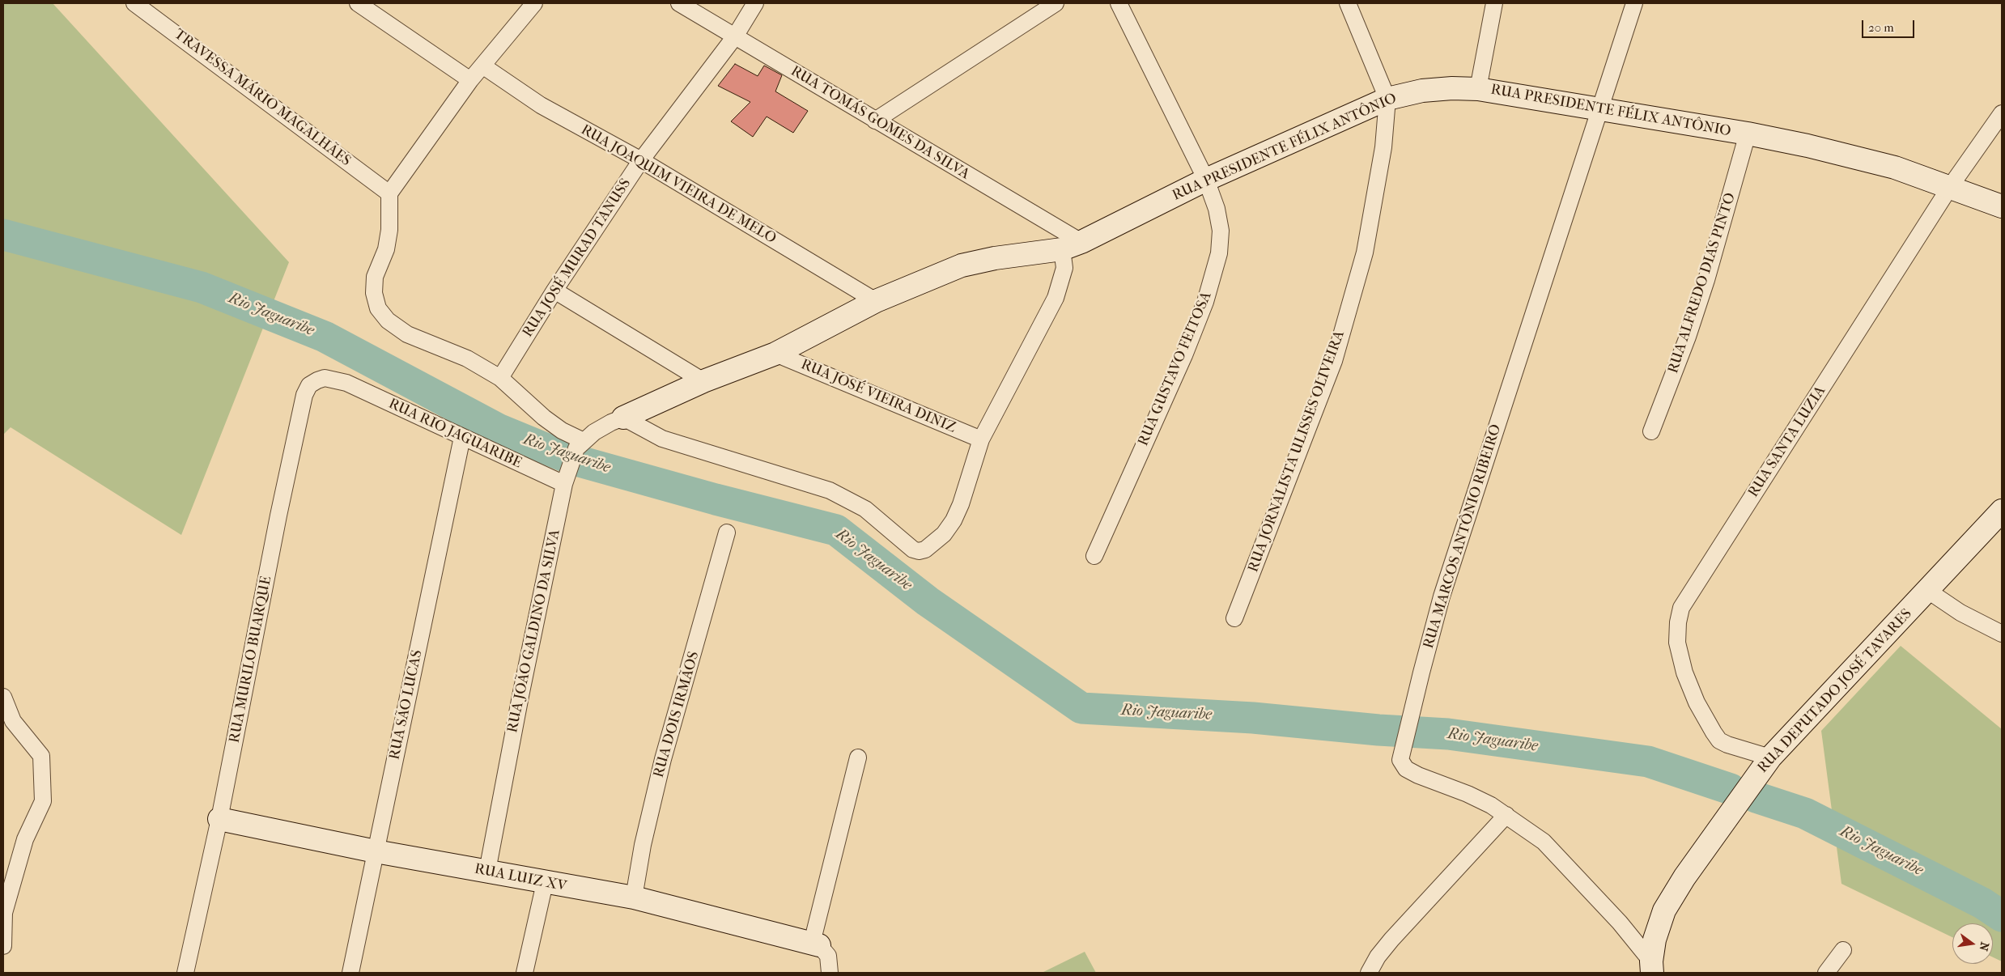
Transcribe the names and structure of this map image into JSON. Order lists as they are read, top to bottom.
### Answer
{
  "streets": {
    "street": [
      "TRAVESSA MÁRIO MAGALHÃES",
      "RUA PRESIDENTE FÉLIX ANTÔNIO",
      "RUA TOMÁS GOMES DA SILVA",
      "RUA JOAQUIM VIEIRA DE MELO",
      "RUA JOSÉ MURAD TANUSS",
      "RUA ALFREDO DIAS PINTO",
      "RUA GUSTAVO FEITOSA",
      "RUA JOSÉ VIEIRA DINIZ",
      "RUA RIO JAGUARIBE",
      "RUA SANTA LUZIA",
      "RUA JORNALISTA ULISSES OLIVEIRA",
      "RUA MARCOS ANTÔNIO RIBEIRO",
      "RUA JOÃO GALDINO DA SILVA",
      "RUA MURILO BUARQUE",
      "RUA DEPUTADO JOSÉ TAVARES",
      "RUA SÃO LUCAS",
      "RUA DOIS IRMÃOS",
      "RUA LUIZ XV"
    ]
  },
  "crossings": [
    ["RUA PRESIDENTE FÉLIX ANTÔNIO", "RUA TOMÁS GOMES DA SILVA"],
    ["RUA PRESIDENTE FÉLIX ANTÔNIO", "RUA JOAQUIM VIEIRA DE MELO"],
    ["RUA PRESIDENTE FÉLIX ANTÔNIO", "RUA ALFREDO DIAS PINTO"],
    ["RUA PRESIDENTE FÉLIX ANTÔNIO", "RUA GUSTAVO FEITOSA"],
    ["RUA PRESIDENTE FÉLIX ANTÔNIO", "RUA JOSÉ VIEIRA DINIZ"],
    ["RUA PRESIDENTE FÉLIX ANTÔNIO", "RUA SANTA LUZIA"],
    ["RUA PRESIDENTE FÉLIX ANTÔNIO", "RUA JORNALISTA ULISSES OLIVEIRA"],
    ["RUA PRESIDENTE FÉLIX ANTÔNIO", "RUA MARCOS ANTÔNIO RIBEIRO"],
    ["RUA TOMÁS GOMES DA SILVA", "RUA JOSÉ MURAD TANUSS"],
    ["RUA JOAQUIM VIEIRA DE MELO", "RUA JOSÉ MURAD TANUSS"],
    ["RUA RIO JAGUARIBE", "RUA JOÃO GALDINO DA SILVA"],
    ["RUA RIO JAGUARIBE", "RUA MURILO BUARQUE"],
    ["RUA RIO JAGUARIBE", "RUA SÃO LUCAS"],
    ["RUA SANTA LUZIA", "RUA DEPUTADO JOSÉ TAVARES"],
    ["RUA MARCOS ANTÔNIO RIBEIRO", "RUA DEPUTADO JOSÉ TAVARES"],
    ["RUA JOÃO GALDINO DA SILVA", "RUA LUIZ XV"],
    ["RUA MURILO BUARQUE", "RUA LUIZ XV"],
    ["RUA SÃO LUCAS", "RUA LUIZ XV"],
    ["RUA DOIS IRMÃOS", "RUA LUIZ XV"]
  ],
  "water": ["Rio Jaguaribe"],
  "scale_bar": "20 m",
  "north": "right"
}
